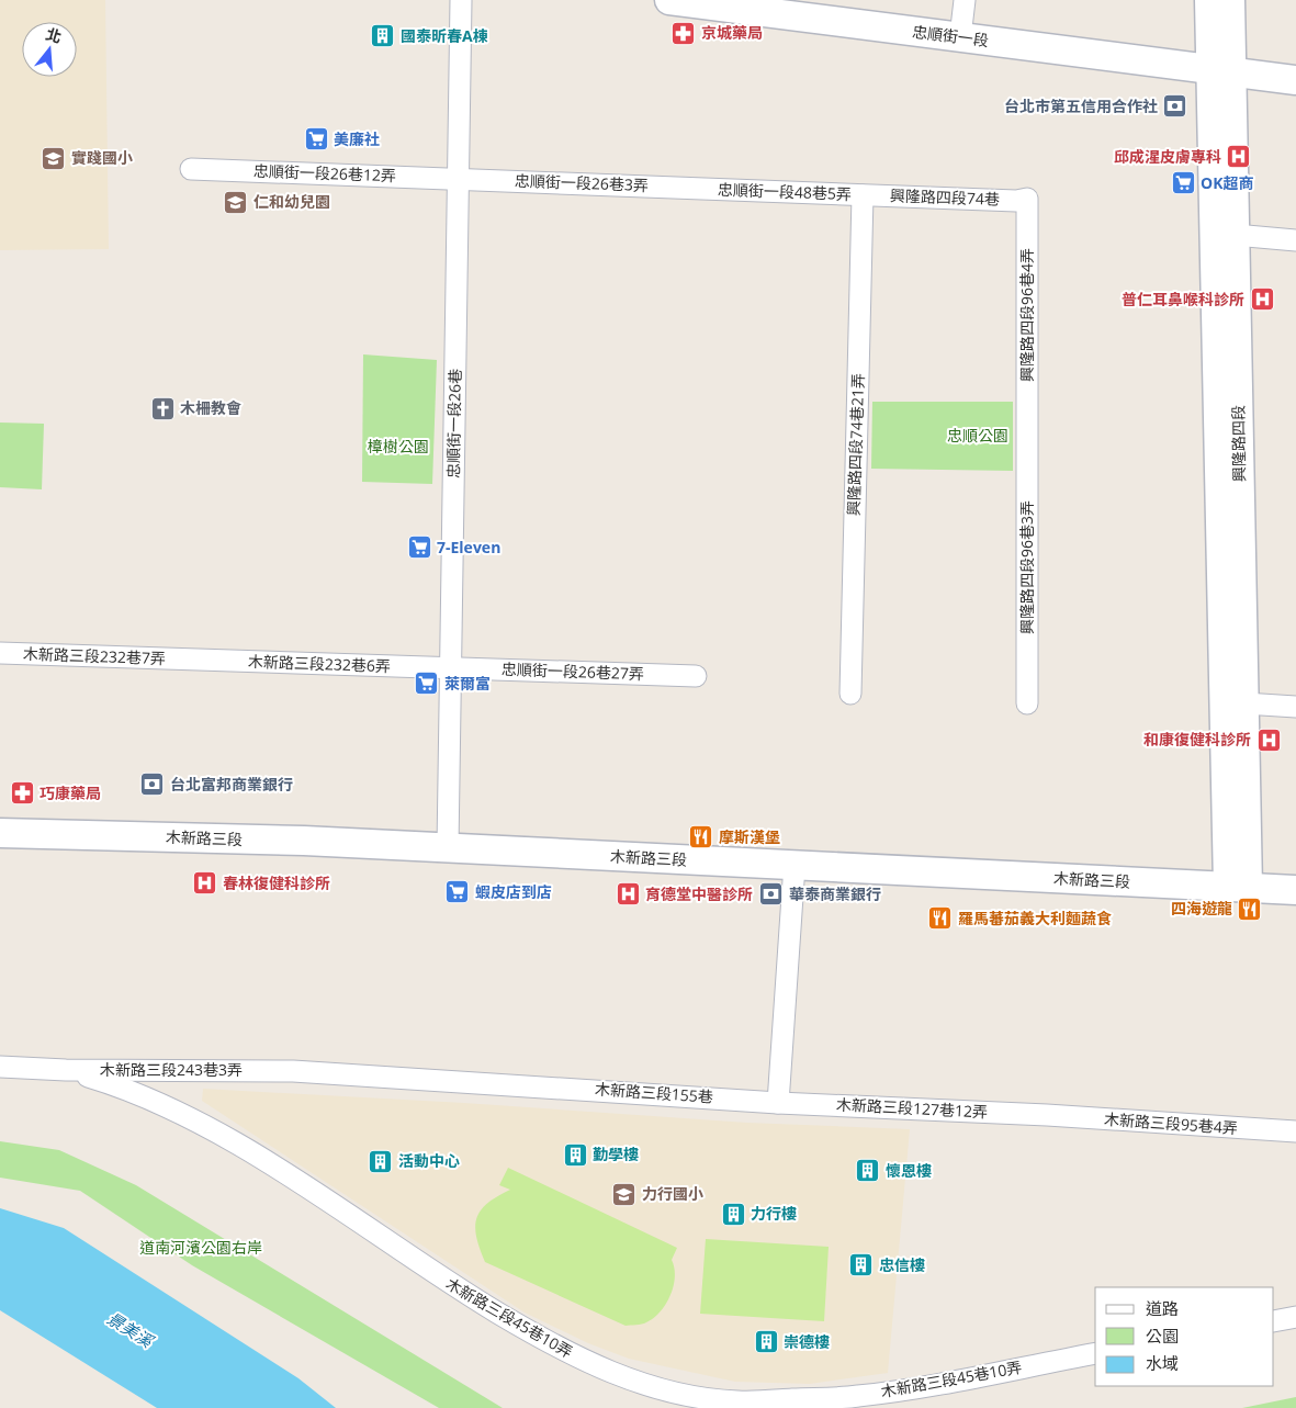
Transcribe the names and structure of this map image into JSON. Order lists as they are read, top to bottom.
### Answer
{
  "streets": {
    "main road": ["忠順街一段", "興隆路四段", "木新路三段"],
    "street": [
      "忠順街一段26巷12弄",
      "忠順街一段26巷3弄",
      "忠順街一段48巷5弄",
      "興隆路四段74巷",
      "興隆路四段96巷4弄",
      "忠順街一段26巷",
      "興隆路四段74巷21弄",
      "興隆路四段96巷3弄",
      "木新路三段232巷7弄",
      "木新路三段232巷6弄",
      "忠順街一段26巷27弄",
      "木新路三段243巷3弄",
      "木新路三段155巷",
      "木新路三段127巷12弄",
      "木新路三段95巷4弄",
      "木新路三段45巷10弄"
    ]
  },
  "crossings": [
    ["忠順街一段", "興隆路四段"],
    ["忠順街一段26巷12弄", "忠順街一段26巷3弄"],
    ["忠順街一段26巷12弄", "忠順街一段26巷"],
    ["忠順街一段26巷3弄", "忠順街一段48巷5弄"],
    ["忠順街一段26巷3弄", "忠順街一段26巷"],
    ["忠順街一段48巷5弄", "興隆路四段74巷"],
    ["忠順街一段48巷5弄", "興隆路四段74巷21弄"],
    ["興隆路四段74巷", "興隆路四段96巷4弄"],
    ["興隆路四段74巷", "興隆路四段74巷21弄"],
    ["興隆路四段96巷4弄", "興隆路四段96巷3弄"],
    ["忠順街一段26巷", "木新路三段232巷6弄"],
    ["忠順街一段26巷", "忠順街一段26巷27弄"],
    ["忠順街一段26巷", "木新路三段"],
    ["興隆路四段", "木新路三段"],
    ["木新路三段232巷7弄", "木新路三段232巷6弄"],
    ["木新路三段232巷6弄", "忠順街一段26巷27弄"],
    ["木新路三段243巷3弄", "木新路三段155巷"],
    ["木新路三段243巷3弄", "木新路三段45巷10弄"],
    ["木新路三段155巷", "木新路三段127巷12弄"],
    ["木新路三段127巷12弄", "木新路三段95巷4弄"]
  ],
  "water": ["景美溪"],
  "parks": ["忠順公園", "樟樹公園", "道南河濱公園右岸"],
  "places": {
    "pharmacy": ["京城藥局", "巧康藥局"],
    "building": [
      "國泰昕春A棟",
      "勤學樓",
      "活動中心",
      "懷恩樓",
      "力行樓",
      "忠信樓",
      "崇德樓"
    ],
    "bank": ["台北市第五信用合作社", "台北富邦商業銀行", "華泰商業銀行"],
    "supermarket": [
      "美廉社",
      "OK超商",
      "7-Eleven",
      "萊爾富",
      "蝦皮店到店"
    ],
    "hospital": [
      "邱成湦皮膚專科",
      "普仁耳鼻喉科診所",
      "和康復健科診所",
      "春林復健科診所",
      "育德堂中醫診所"
    ],
    "school or university": ["實踐國小", "仁和幼兒園", "力行國小"],
    "church": ["木柵教會"],
    "restaurant": ["摩斯漢堡", "四海遊龍", "羅馬蕃茄義大利麵蔬食"]
  },
  "legend": ["道路", "公園", "水域"],
  "north": "top"
}
